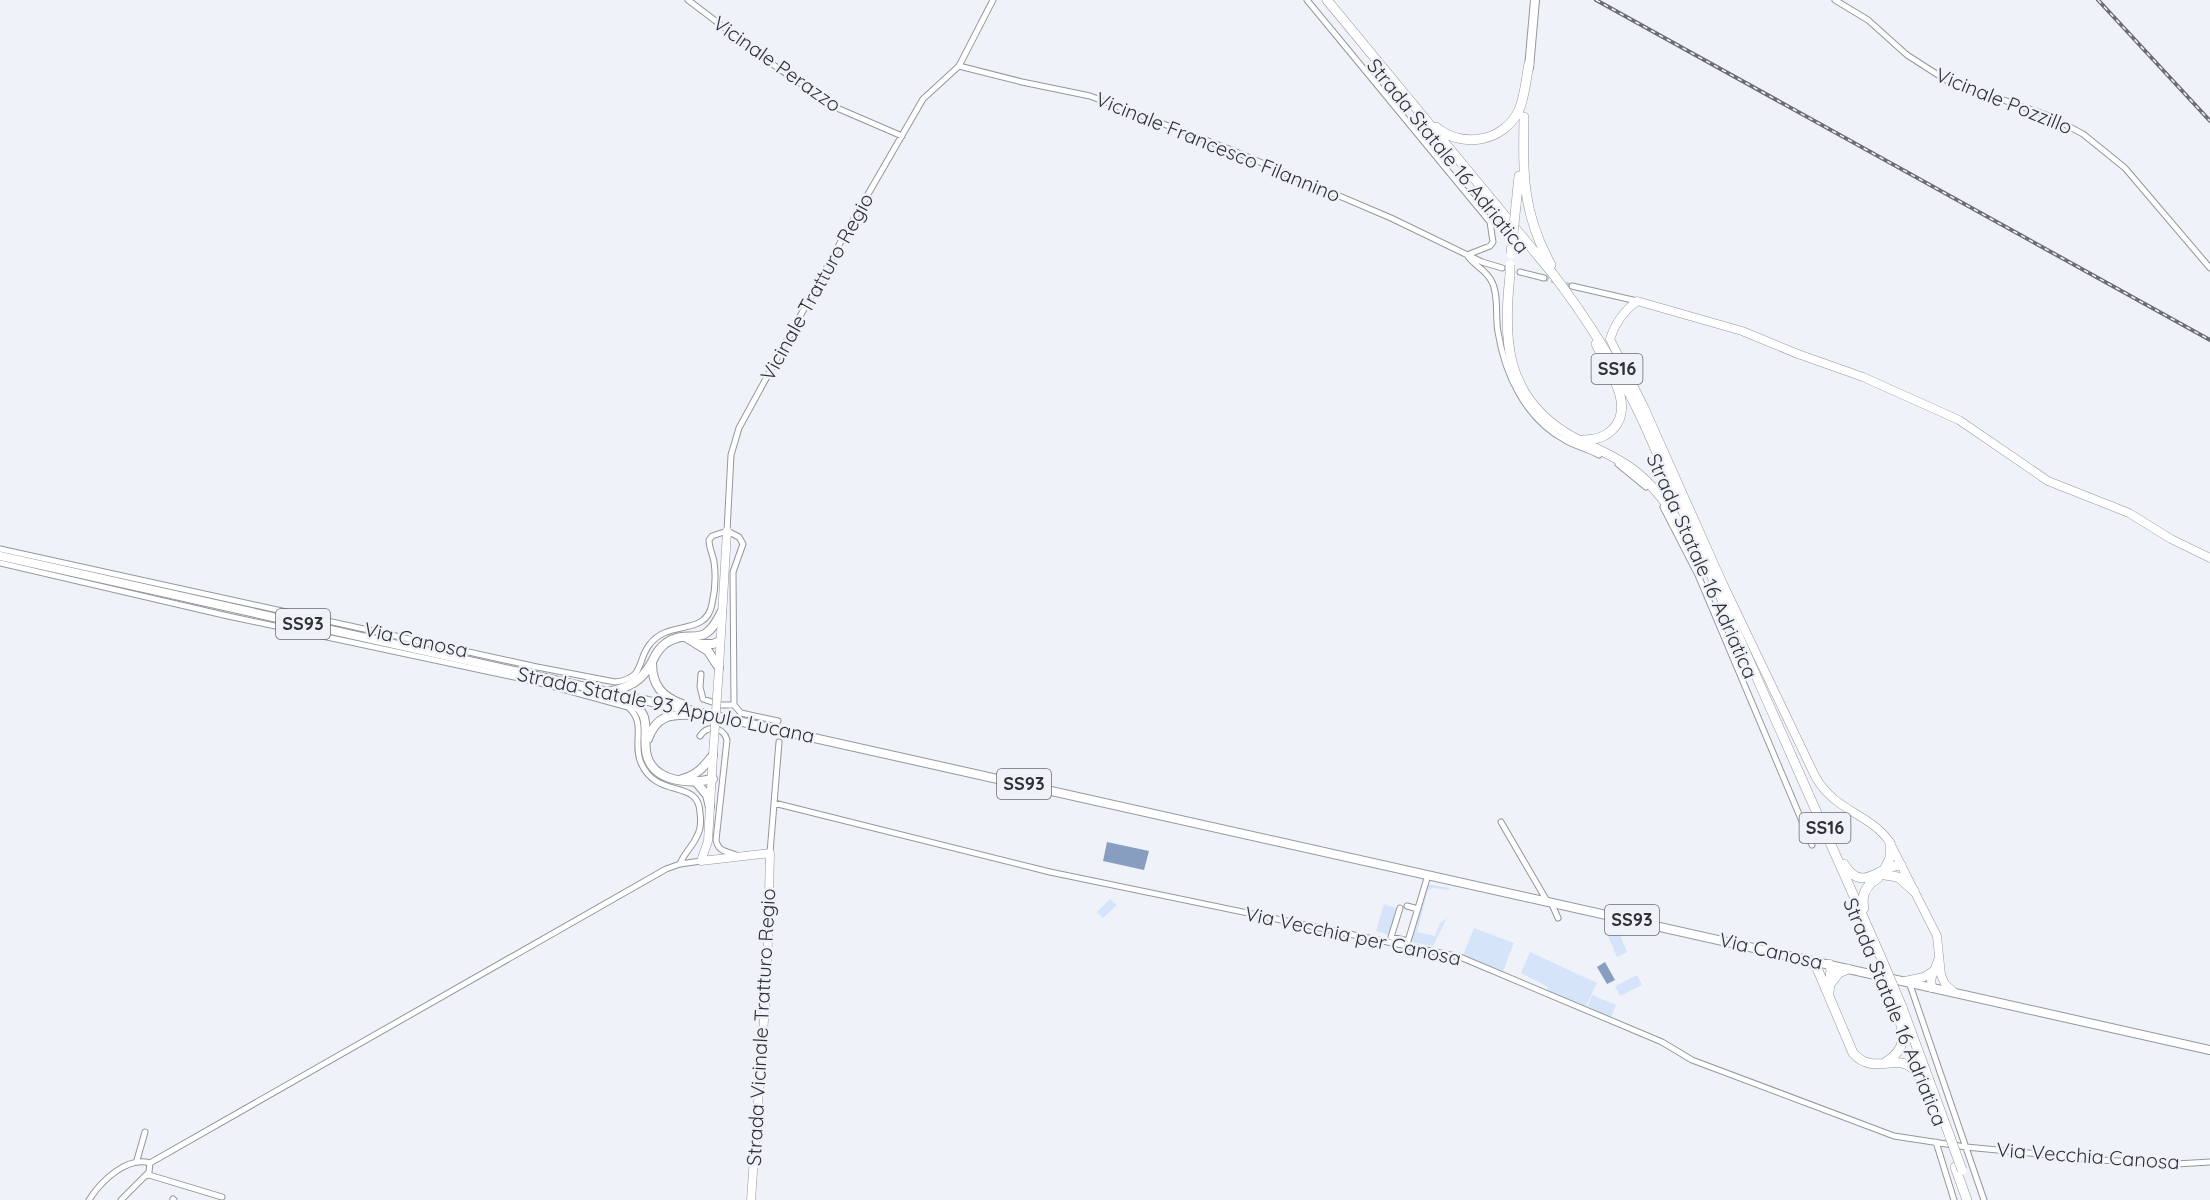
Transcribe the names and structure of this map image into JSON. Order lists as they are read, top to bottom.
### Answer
{
  "streets": {
    "highway": ["Strada Statale 16 Adriatica", "SS16"],
    "main road": ["SS93", "Via Canosa", "Strada Statale 93 Appulo Lucana"],
    "street": [
      "Vicinale Perazzo",
      "Vicinale Pozzillo",
      "Vicinale Francesco Filannino",
      "Vicinale Tratturo Regio",
      "Via Vecchia per Canosa",
      "Strada Vicinale Tratturo Regio",
      "Via Vecchia Canosa"
    ]
  },
  "crossings": [
    ["Vicinale Perazzo", "Vicinale Tratturo Regio"],
    ["Vicinale Francesco Filannino", "Vicinale Tratturo Regio"],
    ["Vicinale Francesco Filannino", "SS16"],
    ["Strada Statale 16 Adriatica", "SS16"],
    ["Strada Statale 16 Adriatica", "Via Vecchia per Canosa"],
    ["Strada Statale 16 Adriatica", "Via Vecchia Canosa"],
    ["Vicinale Tratturo Regio", "Via Canosa"],
    ["SS16", "Via Canosa"],
    ["Via Canosa", "Strada Statale 93 Appulo Lucana"],
    ["Via Vecchia per Canosa", "Via Vecchia Canosa"]
  ]
}
